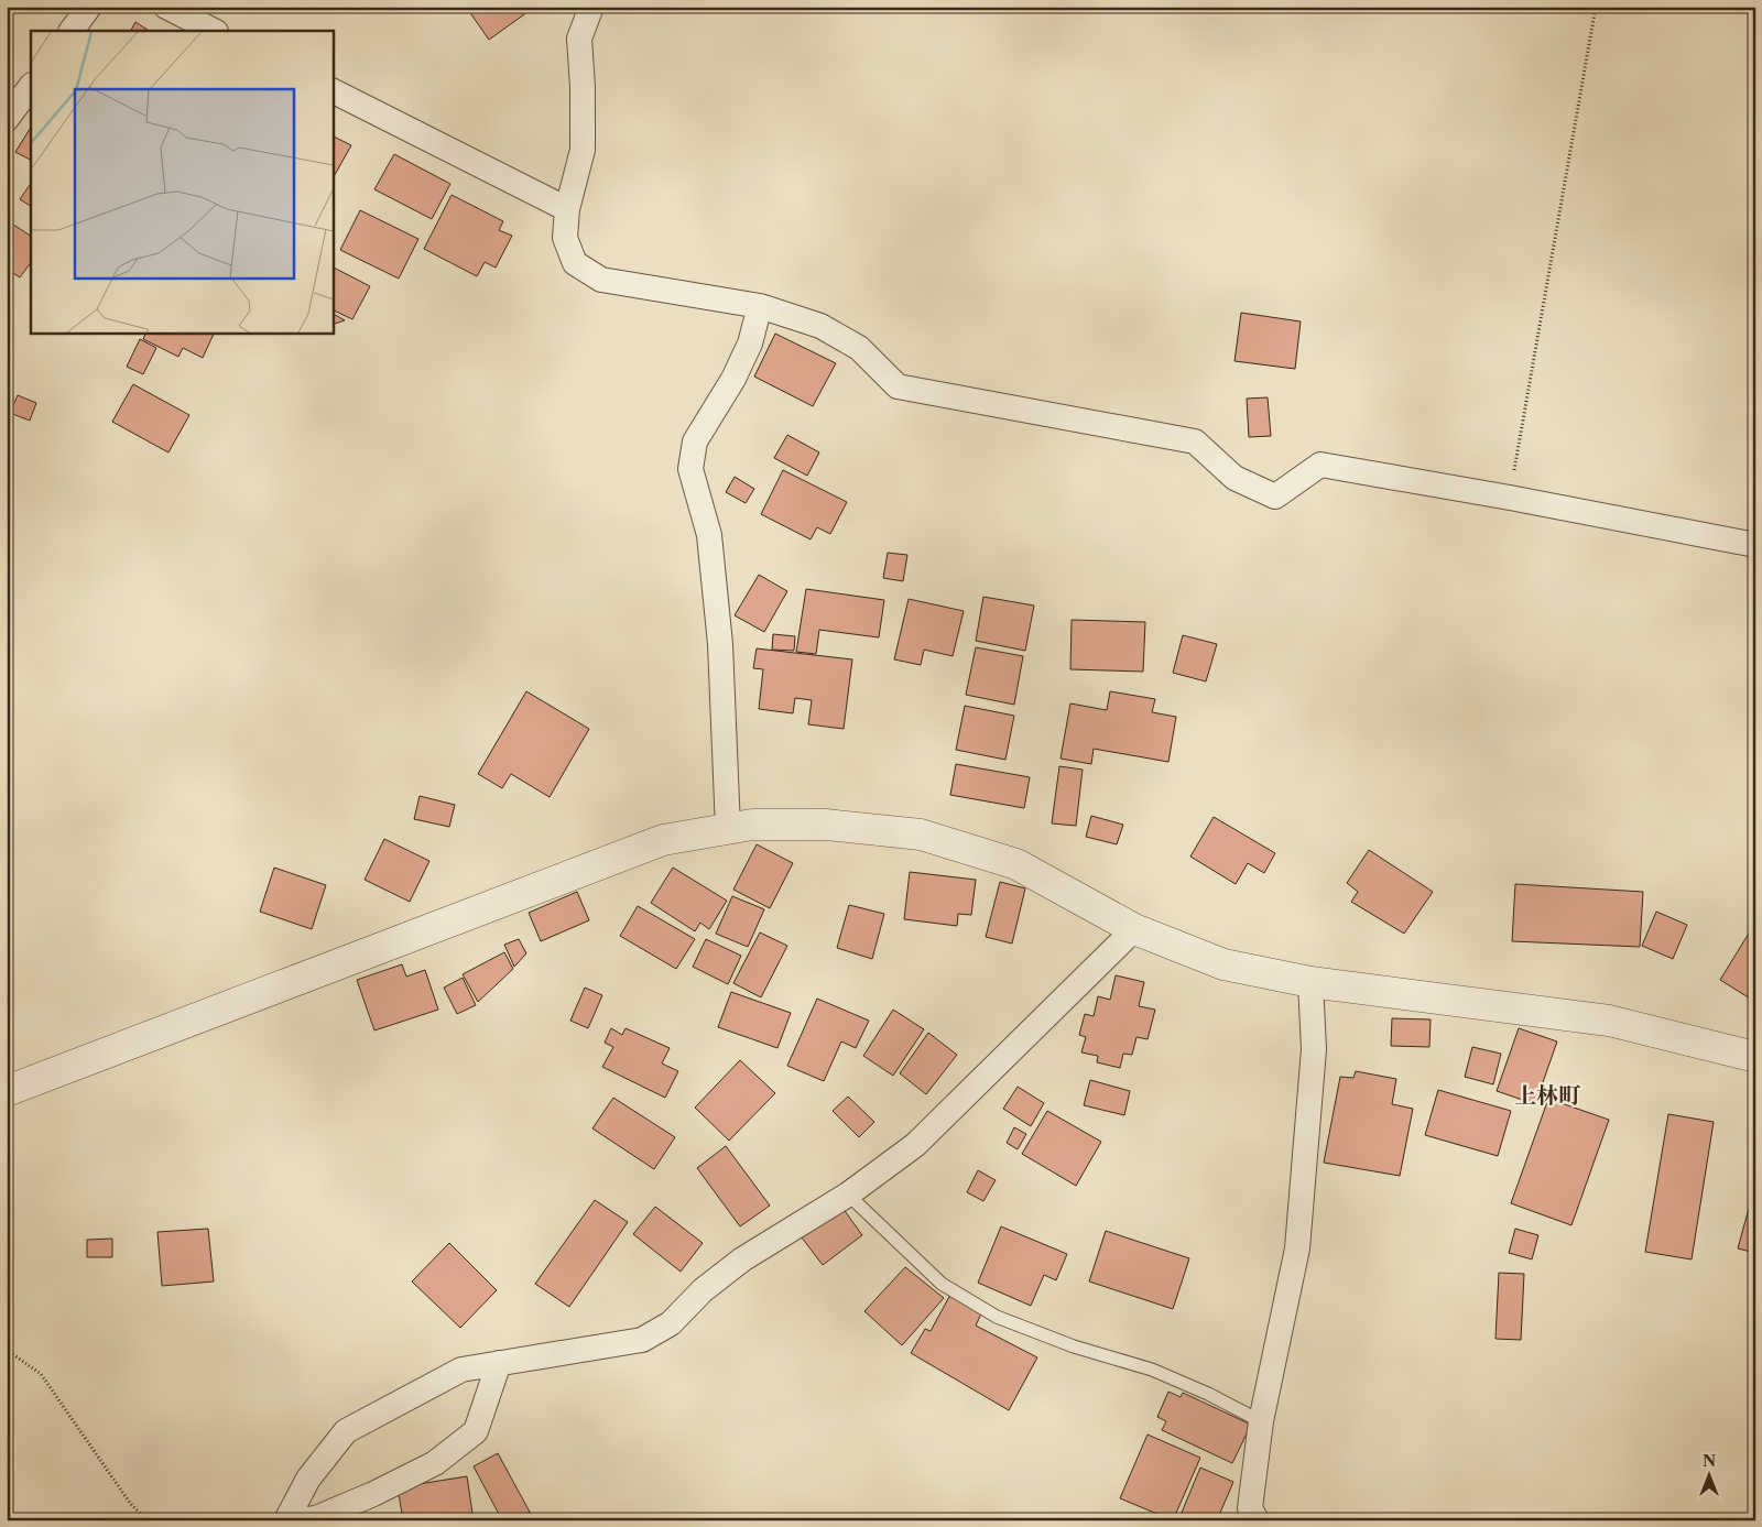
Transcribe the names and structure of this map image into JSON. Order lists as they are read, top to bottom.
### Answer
{
  "districts": ["上林町"],
  "north": "top"
}
